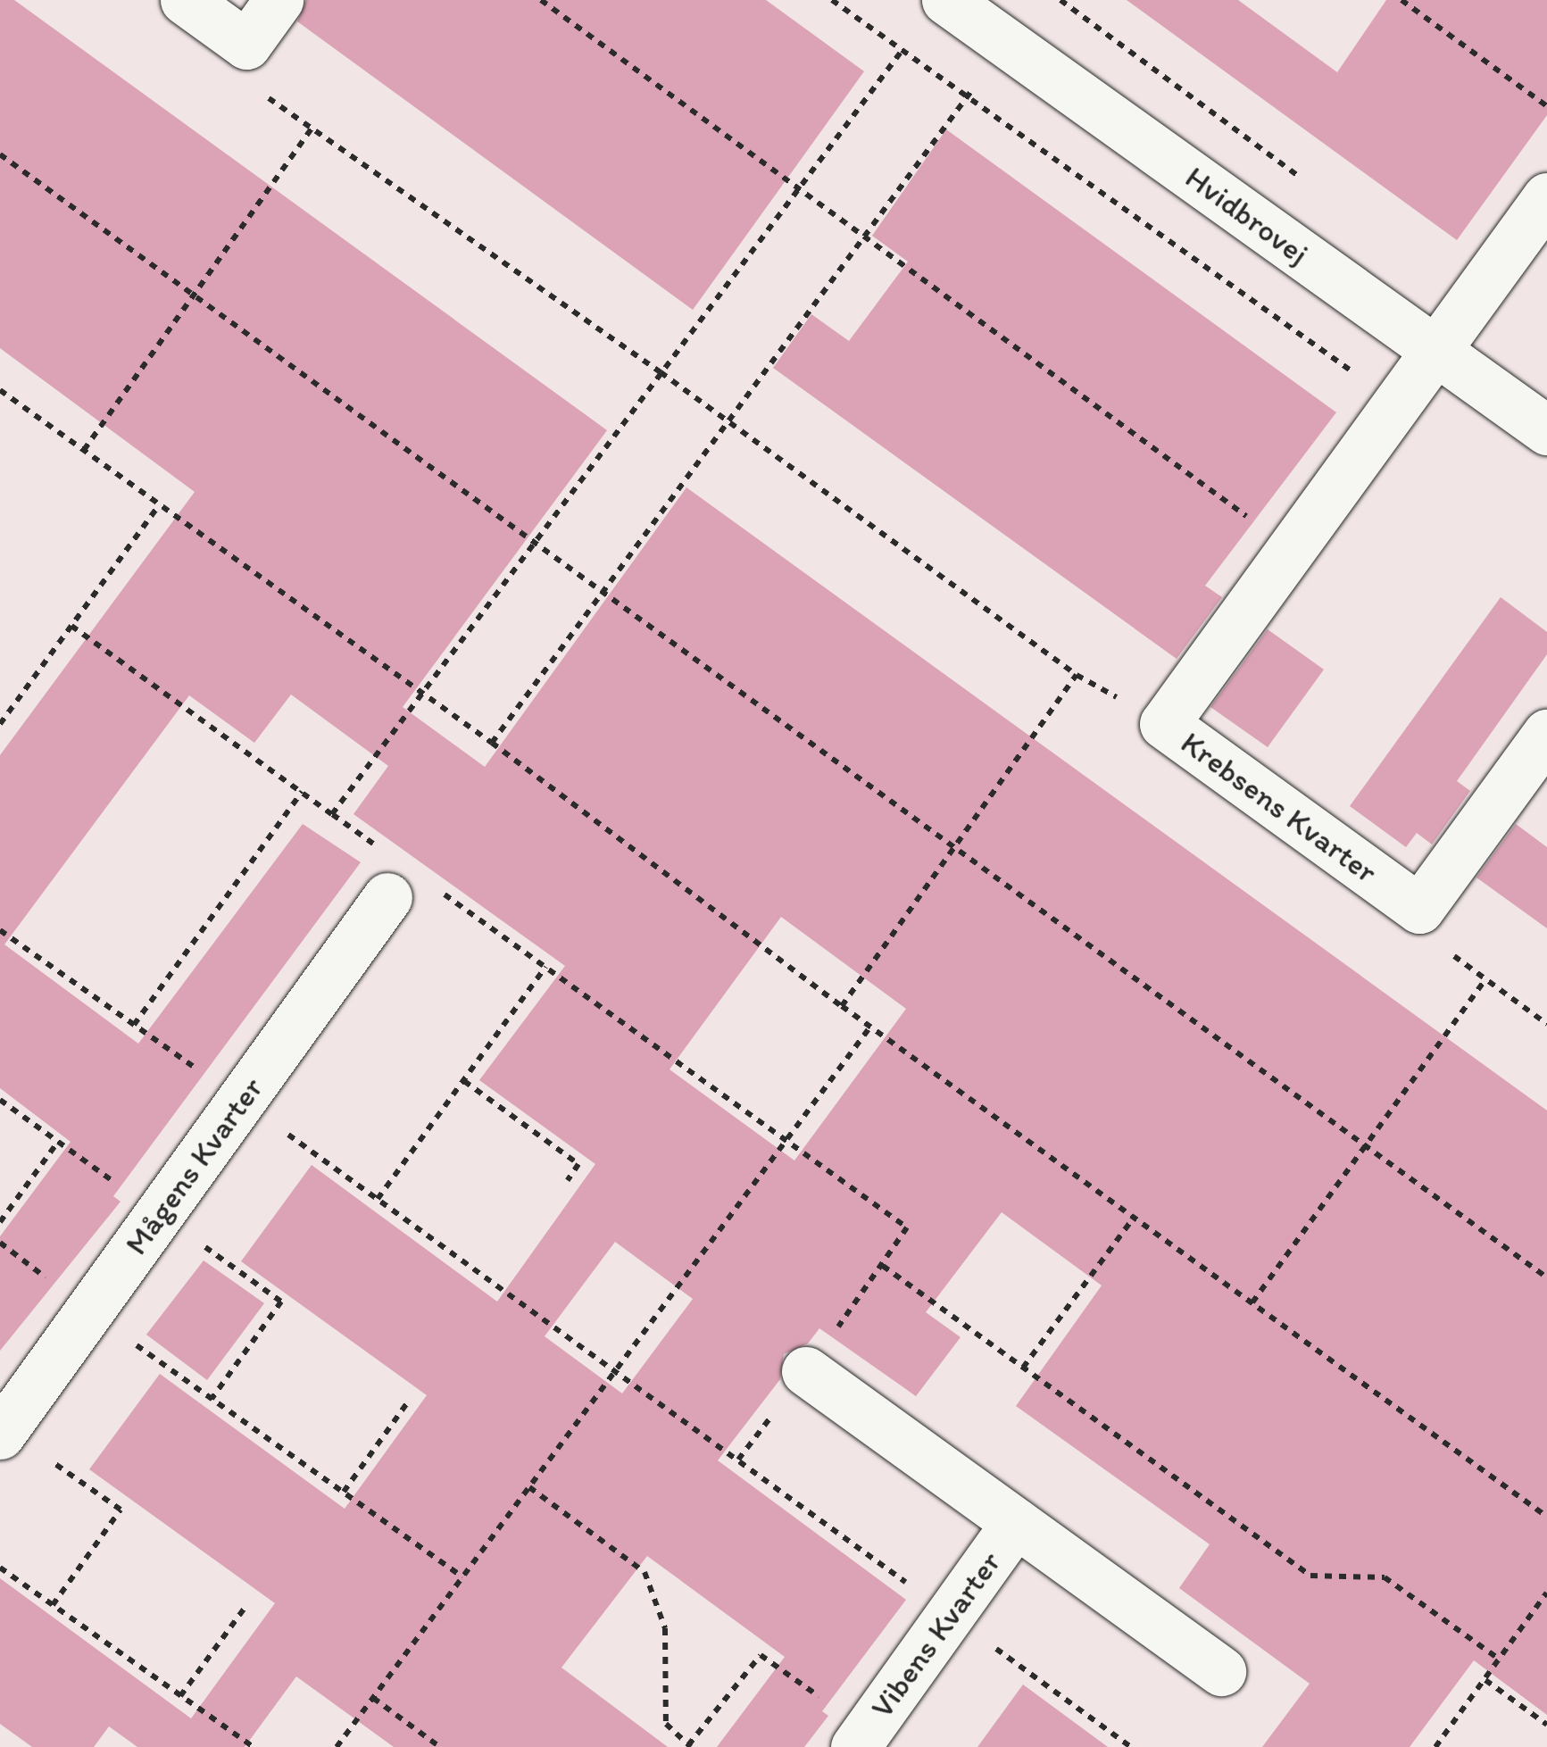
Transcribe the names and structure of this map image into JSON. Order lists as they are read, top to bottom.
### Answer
{
  "streets": {
    "street": [
      "Hvidbrovej",
      "Krebsens Kvarter",
      "Mågens Kvarter",
      "Vibens Kvarter"
    ]
  },
  "crossings": [
    ["Hvidbrovej", "Krebsens Kvarter"]
  ]
}
